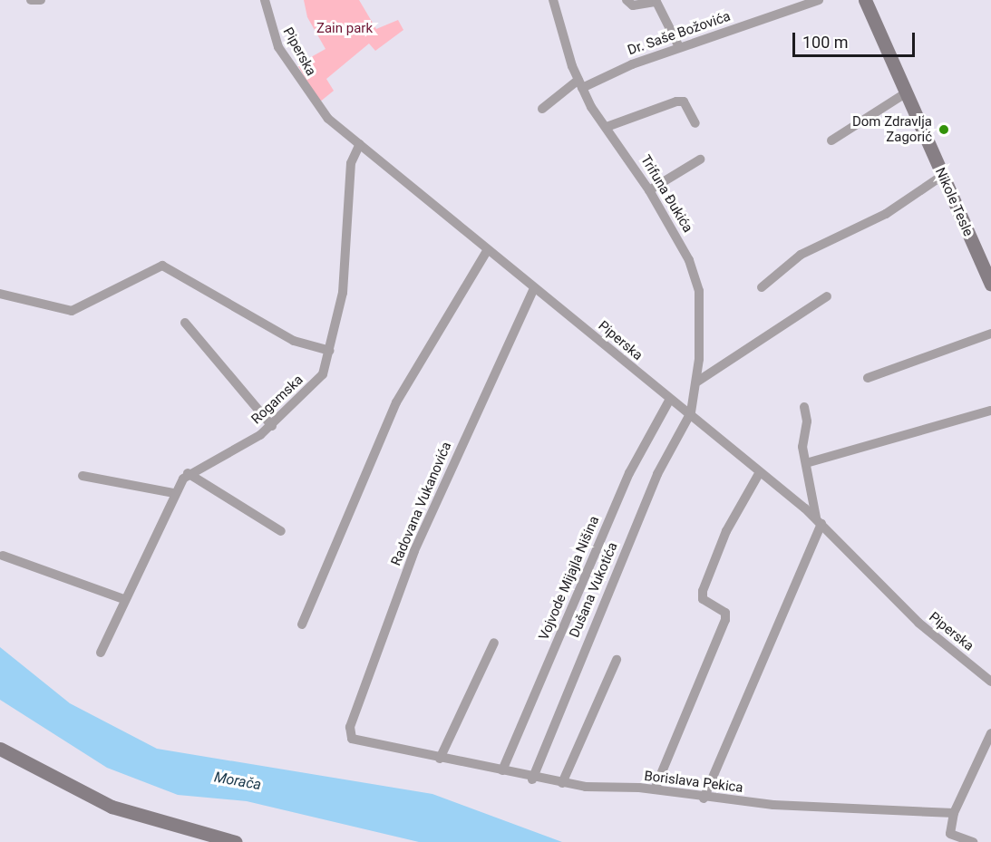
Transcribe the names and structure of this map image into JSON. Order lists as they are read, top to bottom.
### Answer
{
  "streets": {
    "street": [
      "Dr. Saše Božovića",
      "Piperska",
      "Trifuna Đukića",
      "Nikole Tesle",
      "Rogamska",
      "Radovana Vukanovića",
      "Vojvode Mijajla Nišina",
      "Dušana Vukotića",
      "Borislava Pekica"
    ]
  },
  "crossings": [
    ["Dr. Saše Božovića", "Trifuna Đukića"],
    ["Piperska", "Trifuna Đukića"],
    ["Piperska", "Rogamska"],
    ["Piperska", "Radovana Vukanovića"],
    ["Piperska", "Vojvode Mijajla Nišina"],
    ["Piperska", "Dušana Vukotića"],
    ["Trifuna Đukića", "Dušana Vukotića"],
    ["Radovana Vukanovića", "Borislava Pekica"],
    ["Vojvode Mijajla Nišina", "Borislava Pekica"],
    ["Dušana Vukotića", "Borislava Pekica"]
  ],
  "water": ["Morača"],
  "parks": ["Zain park"],
  "places": ["Dom Zdravlja Zagorić"],
  "scale_bar": "100 m"
}
